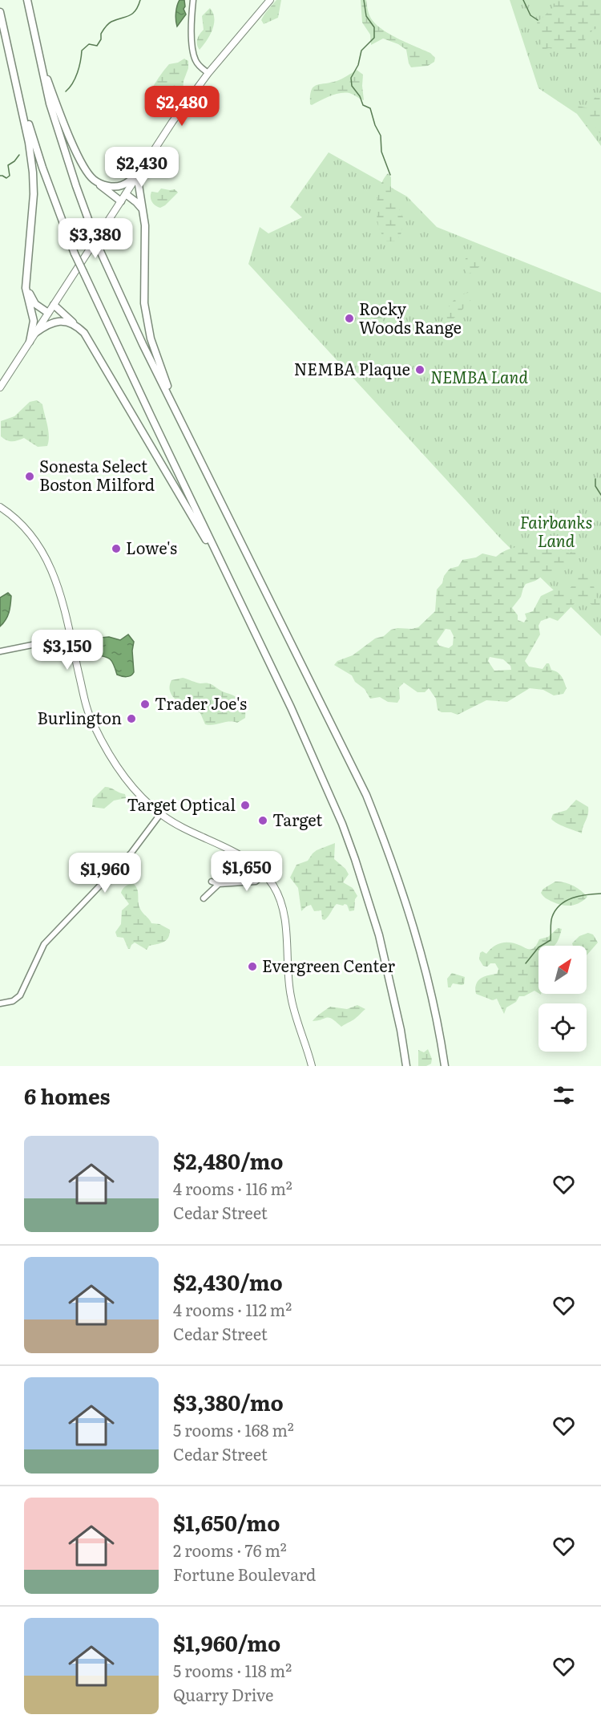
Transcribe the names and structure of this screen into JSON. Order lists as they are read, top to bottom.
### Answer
{
  "parks": ["NEMBA Land", "Fairbanks Land"],
  "places": [
    "Rocky Woods Range",
    "NEMBA Plaque",
    "Sonesta Select Boston Milford",
    "Lowe's",
    "Trader Joe's",
    "Burlington",
    "Target Optical",
    "Target",
    "Evergreen Center"
  ],
  "north": "top right",
  "page": {
    "price": [
      "$2,480",
      "$2,430",
      "$3,380",
      "$3,150",
      "$1,650",
      "$1,960"
    ],
    "heading": "6 homes",
    "list": [
      {
        "name": "$2,480/mo",
        "note": "4 rooms · 116 m² · Cedar Street"
      },
      {
        "name": "$2,430/mo",
        "note": "4 rooms · 112 m² · Cedar Street"
      },
      {
        "name": "$3,380/mo",
        "note": "5 rooms · 168 m² · Cedar Street"
      },
      {
        "name": "$1,650/mo",
        "note": "2 rooms · 76 m² · Fortune Boulevard"
      },
      {
        "name": "$1,960/mo",
        "note": "5 rooms · 118 m² · Quarry Drive"
      }
    ]
  }
}
